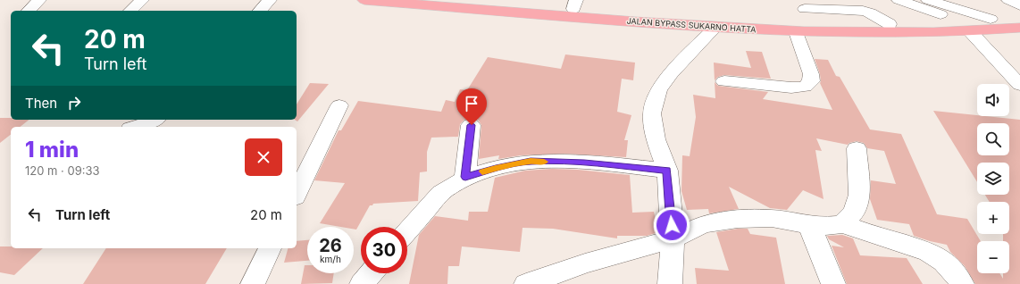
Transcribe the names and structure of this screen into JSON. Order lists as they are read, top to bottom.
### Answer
{
  "streets": {
    "highway": ["JALAN BYPASS SUKARNO HATTA"]
  },
  "page": {
    "turn": ["20 m", "Turn left"],
    "map_buttons": ["+", "−"],
    "then": "Then",
    "heading": ["1 min", "120 m · 09:33"],
    "list": [
      {
        "name": "Turn left",
        "value": "20 m"
      }
    ],
    "speed": "26 km/h",
    "limit": "30"
  }
}
